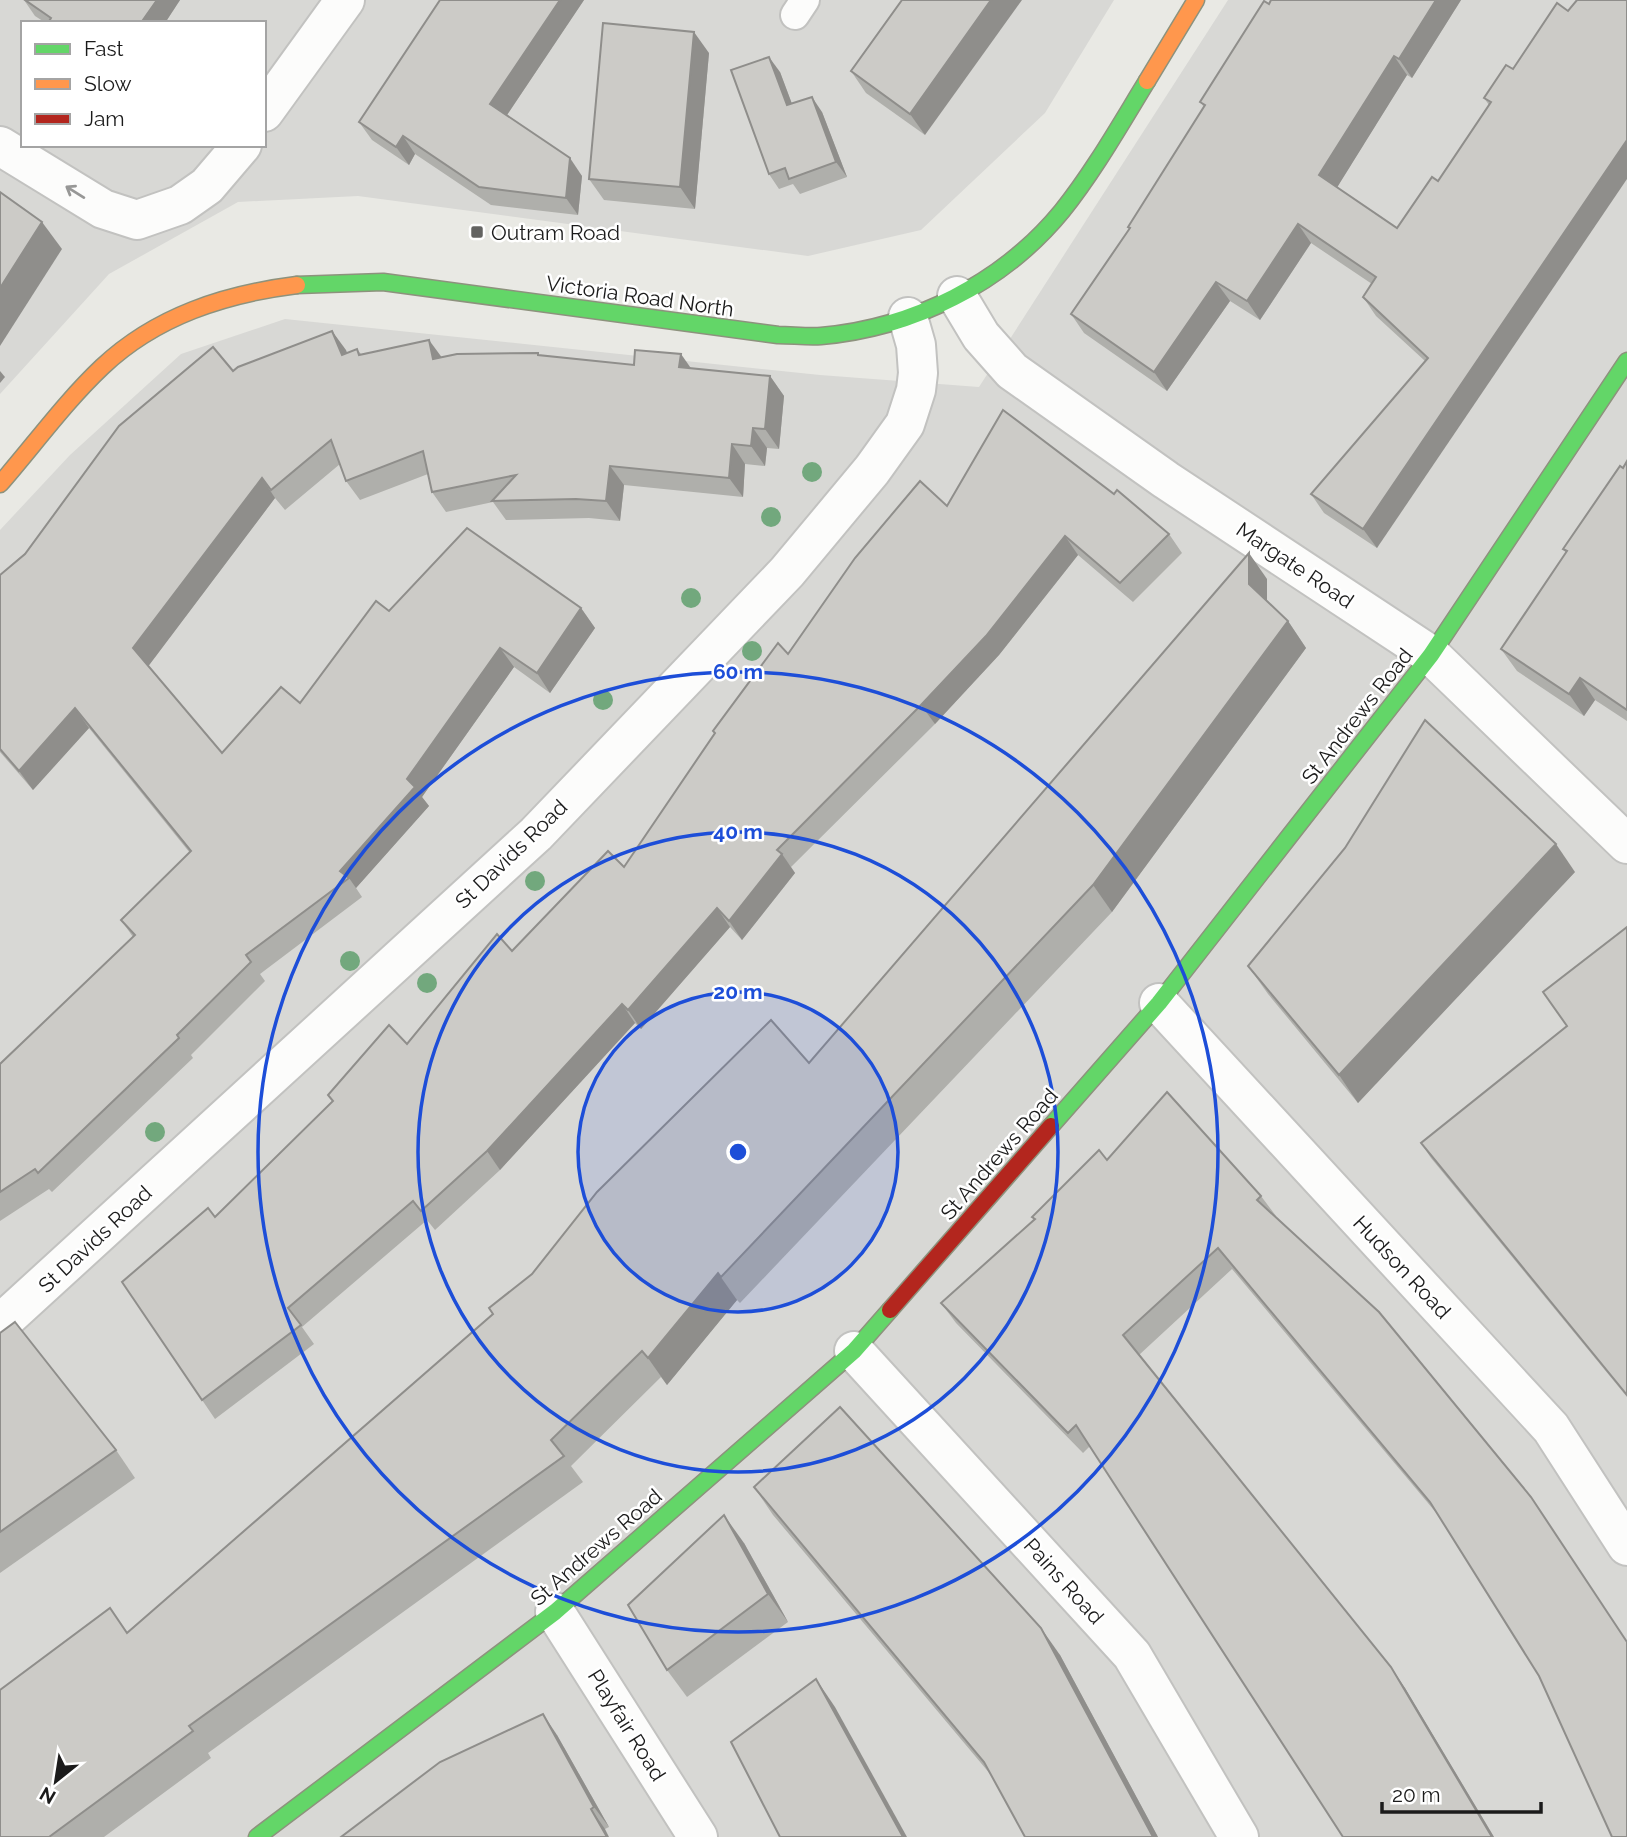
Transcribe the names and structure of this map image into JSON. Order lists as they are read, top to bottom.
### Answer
{
  "streets": {
    "street": [
      "Victoria Road North",
      "Margate Road",
      "St Andrews Road",
      "St Davids Road",
      "Hudson Road",
      "Pains Road",
      "Playfair Road"
    ]
  },
  "crossings": [
    ["Victoria Road North", "Margate Road"],
    ["Victoria Road North", "St Davids Road"],
    ["Margate Road", "St Andrews Road"],
    ["St Andrews Road", "Hudson Road"],
    ["St Andrews Road", "Pains Road"],
    ["St Andrews Road", "Playfair Road"]
  ],
  "places": {
    "transit": ["Outram Road"]
  },
  "legend": ["Fast", "Slow", "Jam"],
  "scale_bar": "20 m",
  "north": "bottom left",
  "rings": ["60 m", "40 m", "20 m"]
}
